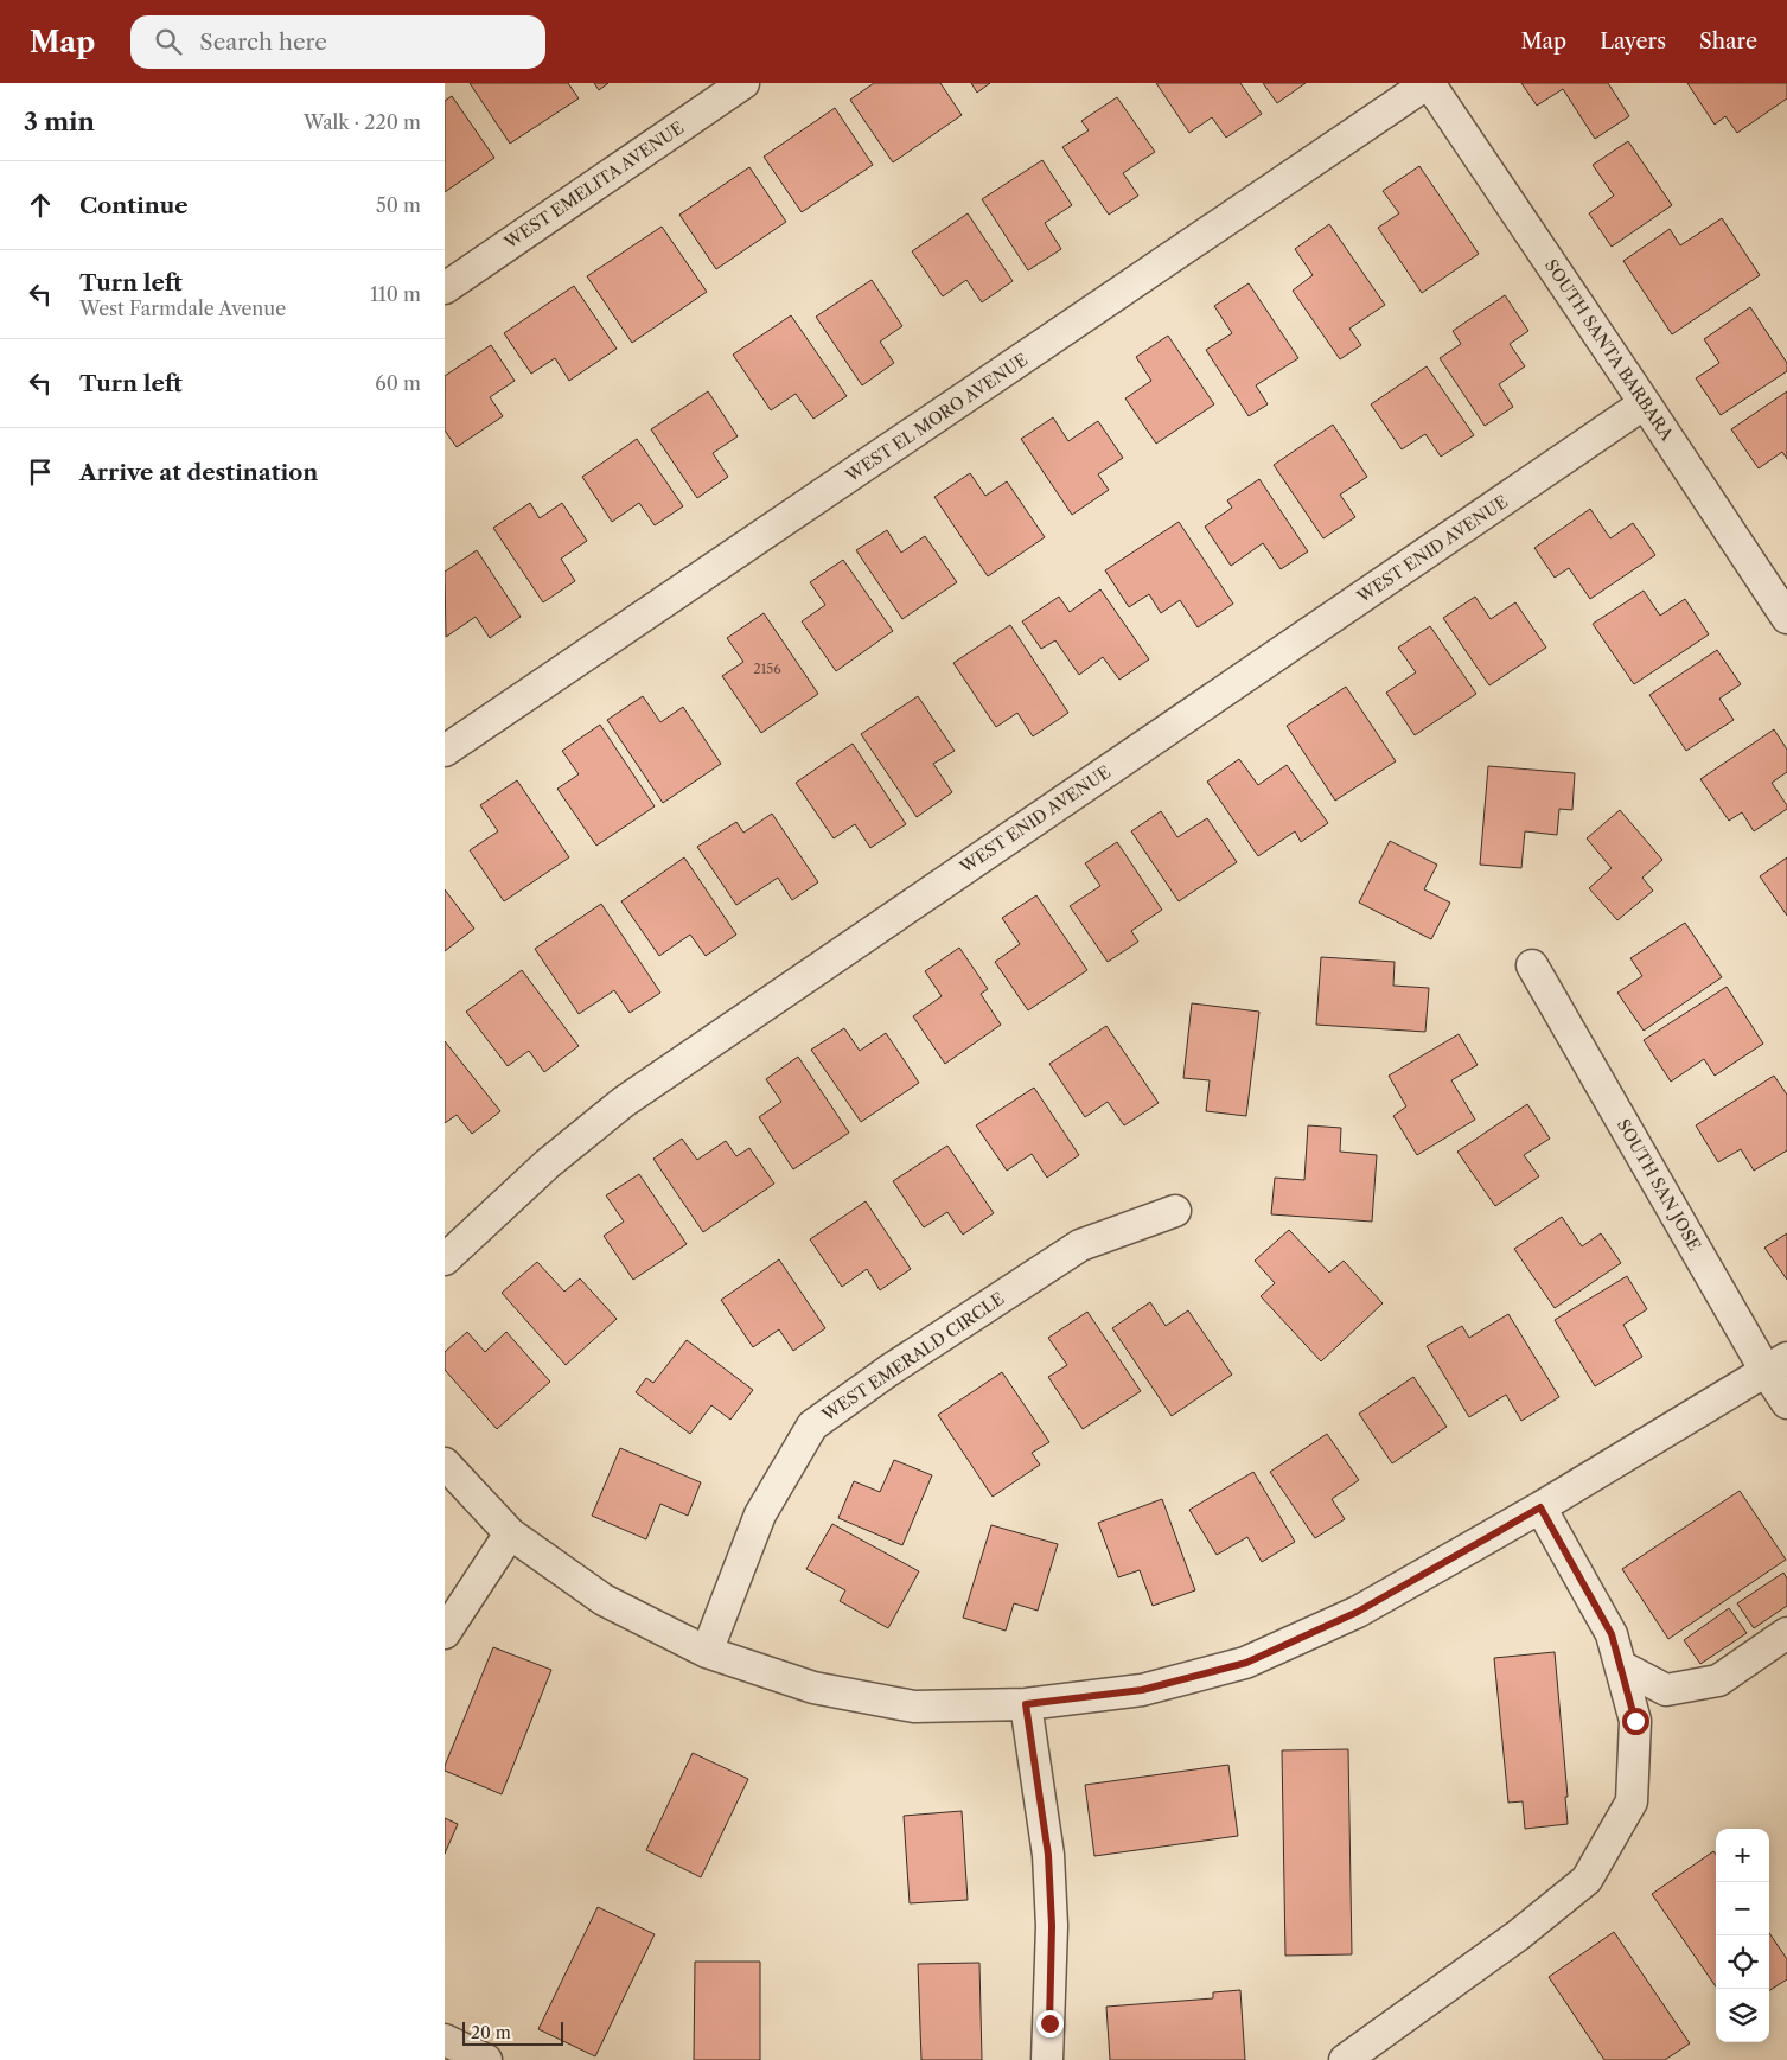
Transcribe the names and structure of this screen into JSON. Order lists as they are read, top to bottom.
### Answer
{
  "streets": {
    "street": [
      "WEST EMELITA AVENUE",
      "SOUTH SANTA BARBARA",
      "WEST EL MORO AVENUE",
      "WEST ENID AVENUE",
      "SOUTH SAN JOSE",
      "WEST EMERALD CIRCLE"
    ]
  },
  "crossings": [
    ["SOUTH SANTA BARBARA", "WEST EL MORO AVENUE"],
    ["SOUTH SANTA BARBARA", "WEST ENID AVENUE"]
  ],
  "house_numbers": ["2156"],
  "scale_bar": "20 m",
  "page": {
    "header": "Map",
    "search": "Search here",
    "nav": ["Map", "Layers", "Share"],
    "heading": ["3 min", "Walk · 220 m"],
    "list": [
      ["Continue", "50 m"],
      ["Turn left", "West Farmdale Avenue", "110 m"],
      ["Turn left", "60 m"],
      "Arrive at destination"
    ],
    "map_buttons": ["+", "−"],
    "scale": "20 m"
  }
}
